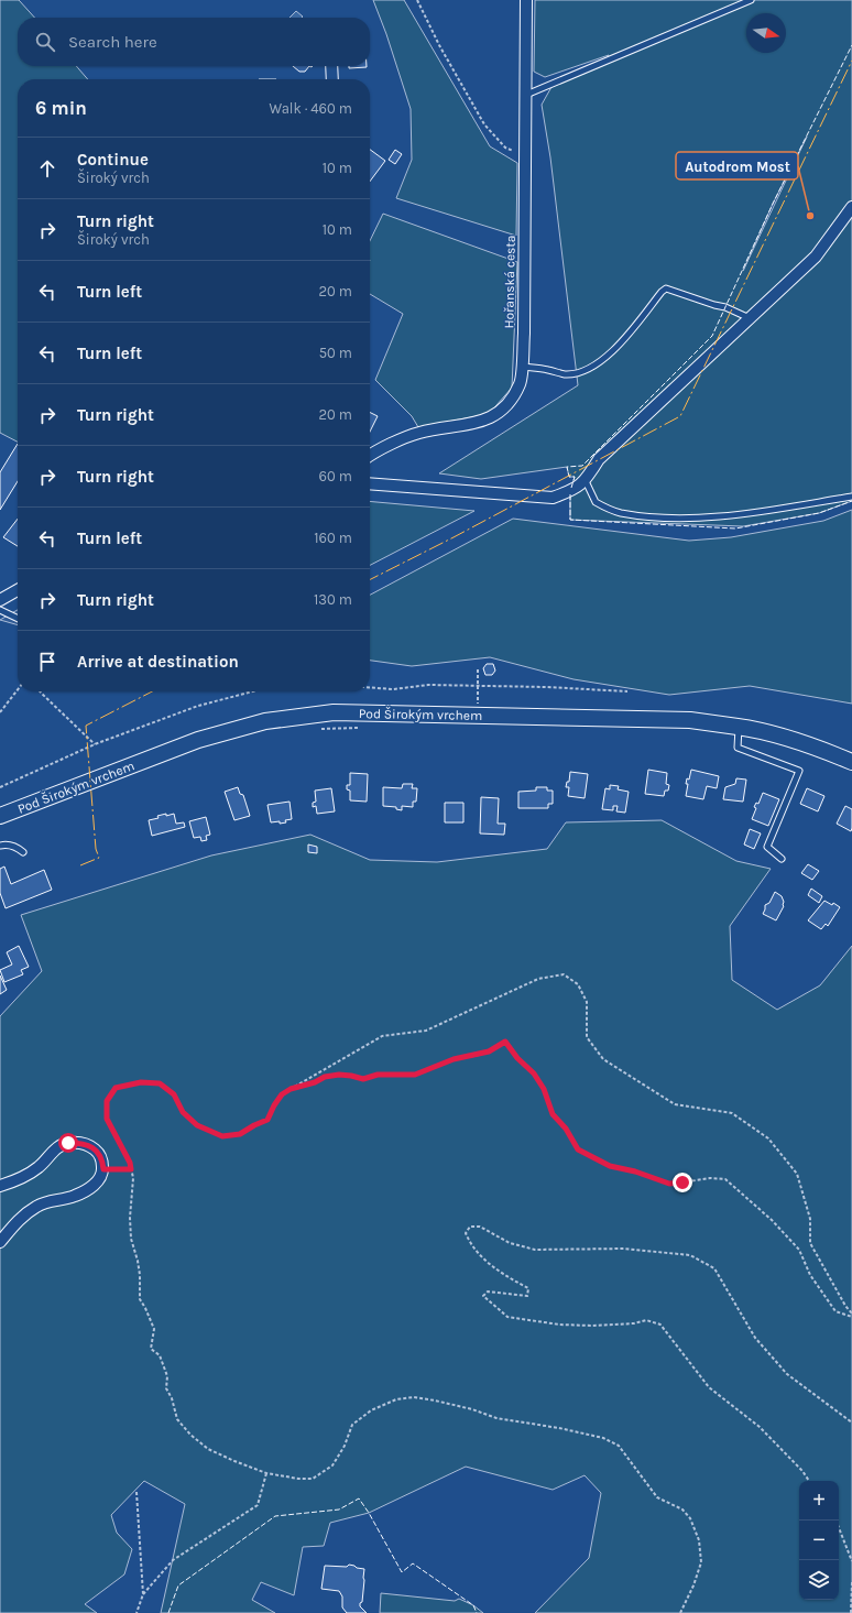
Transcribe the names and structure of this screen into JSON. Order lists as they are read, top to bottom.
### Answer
{
  "streets": {
    "street": ["Hořanská cesta", "Pod Širokým vrchem"]
  },
  "places": ["Autodrom Most"],
  "north": "right",
  "page": {
    "search": "Search here",
    "heading": ["6 min", "Walk · 460 m"],
    "list": [
      ["Continue", "Široký vrch", "10 m"],
      ["Turn right", "Široký vrch", "10 m"],
      ["Turn left", "20 m"],
      ["Turn left", "50 m"],
      ["Turn right", "20 m"],
      ["Turn right", "60 m"],
      ["Turn left", "160 m"],
      ["Turn right", "130 m"],
      "Arrive at destination"
    ],
    "map_buttons": ["+", "−"]
  }
}
